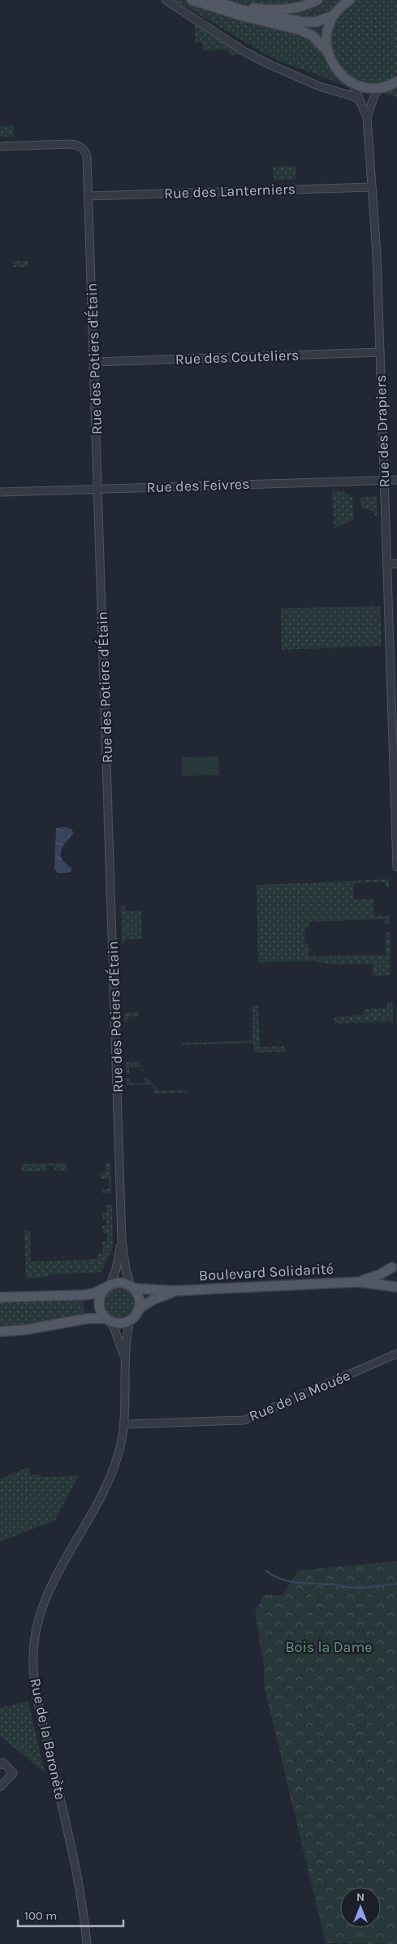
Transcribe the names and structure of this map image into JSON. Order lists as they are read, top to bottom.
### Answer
{
  "streets": {
    "main road": ["Boulevard Solidarité"],
    "street": [
      "Rue des Lanterniers",
      "Rue des Couteliers",
      "Rue des Potiers d'Étain",
      "Rue des Drapiers",
      "Rue des Feivres",
      "Rue de la Mouée",
      "Rue de la Baronète"
    ]
  },
  "crossings": [
    ["Rue des Lanterniers", "Rue des Potiers d'Étain"],
    ["Rue des Lanterniers", "Rue des Drapiers"],
    ["Rue des Couteliers", "Rue des Potiers d'Étain"],
    ["Rue des Couteliers", "Rue des Drapiers"],
    ["Rue des Potiers d'Étain", "Rue des Feivres"],
    ["Rue des Potiers d'Étain", "Boulevard Solidarité"],
    ["Rue des Potiers d'Étain", "Rue de la Baronète"],
    ["Rue des Drapiers", "Rue des Feivres"],
    ["Boulevard Solidarité", "Rue de la Baronète"],
    ["Rue de la Mouée", "Rue de la Baronète"]
  ],
  "parks": ["Bois la Dame"],
  "scale_bar": "100 m",
  "north": "top"
}
